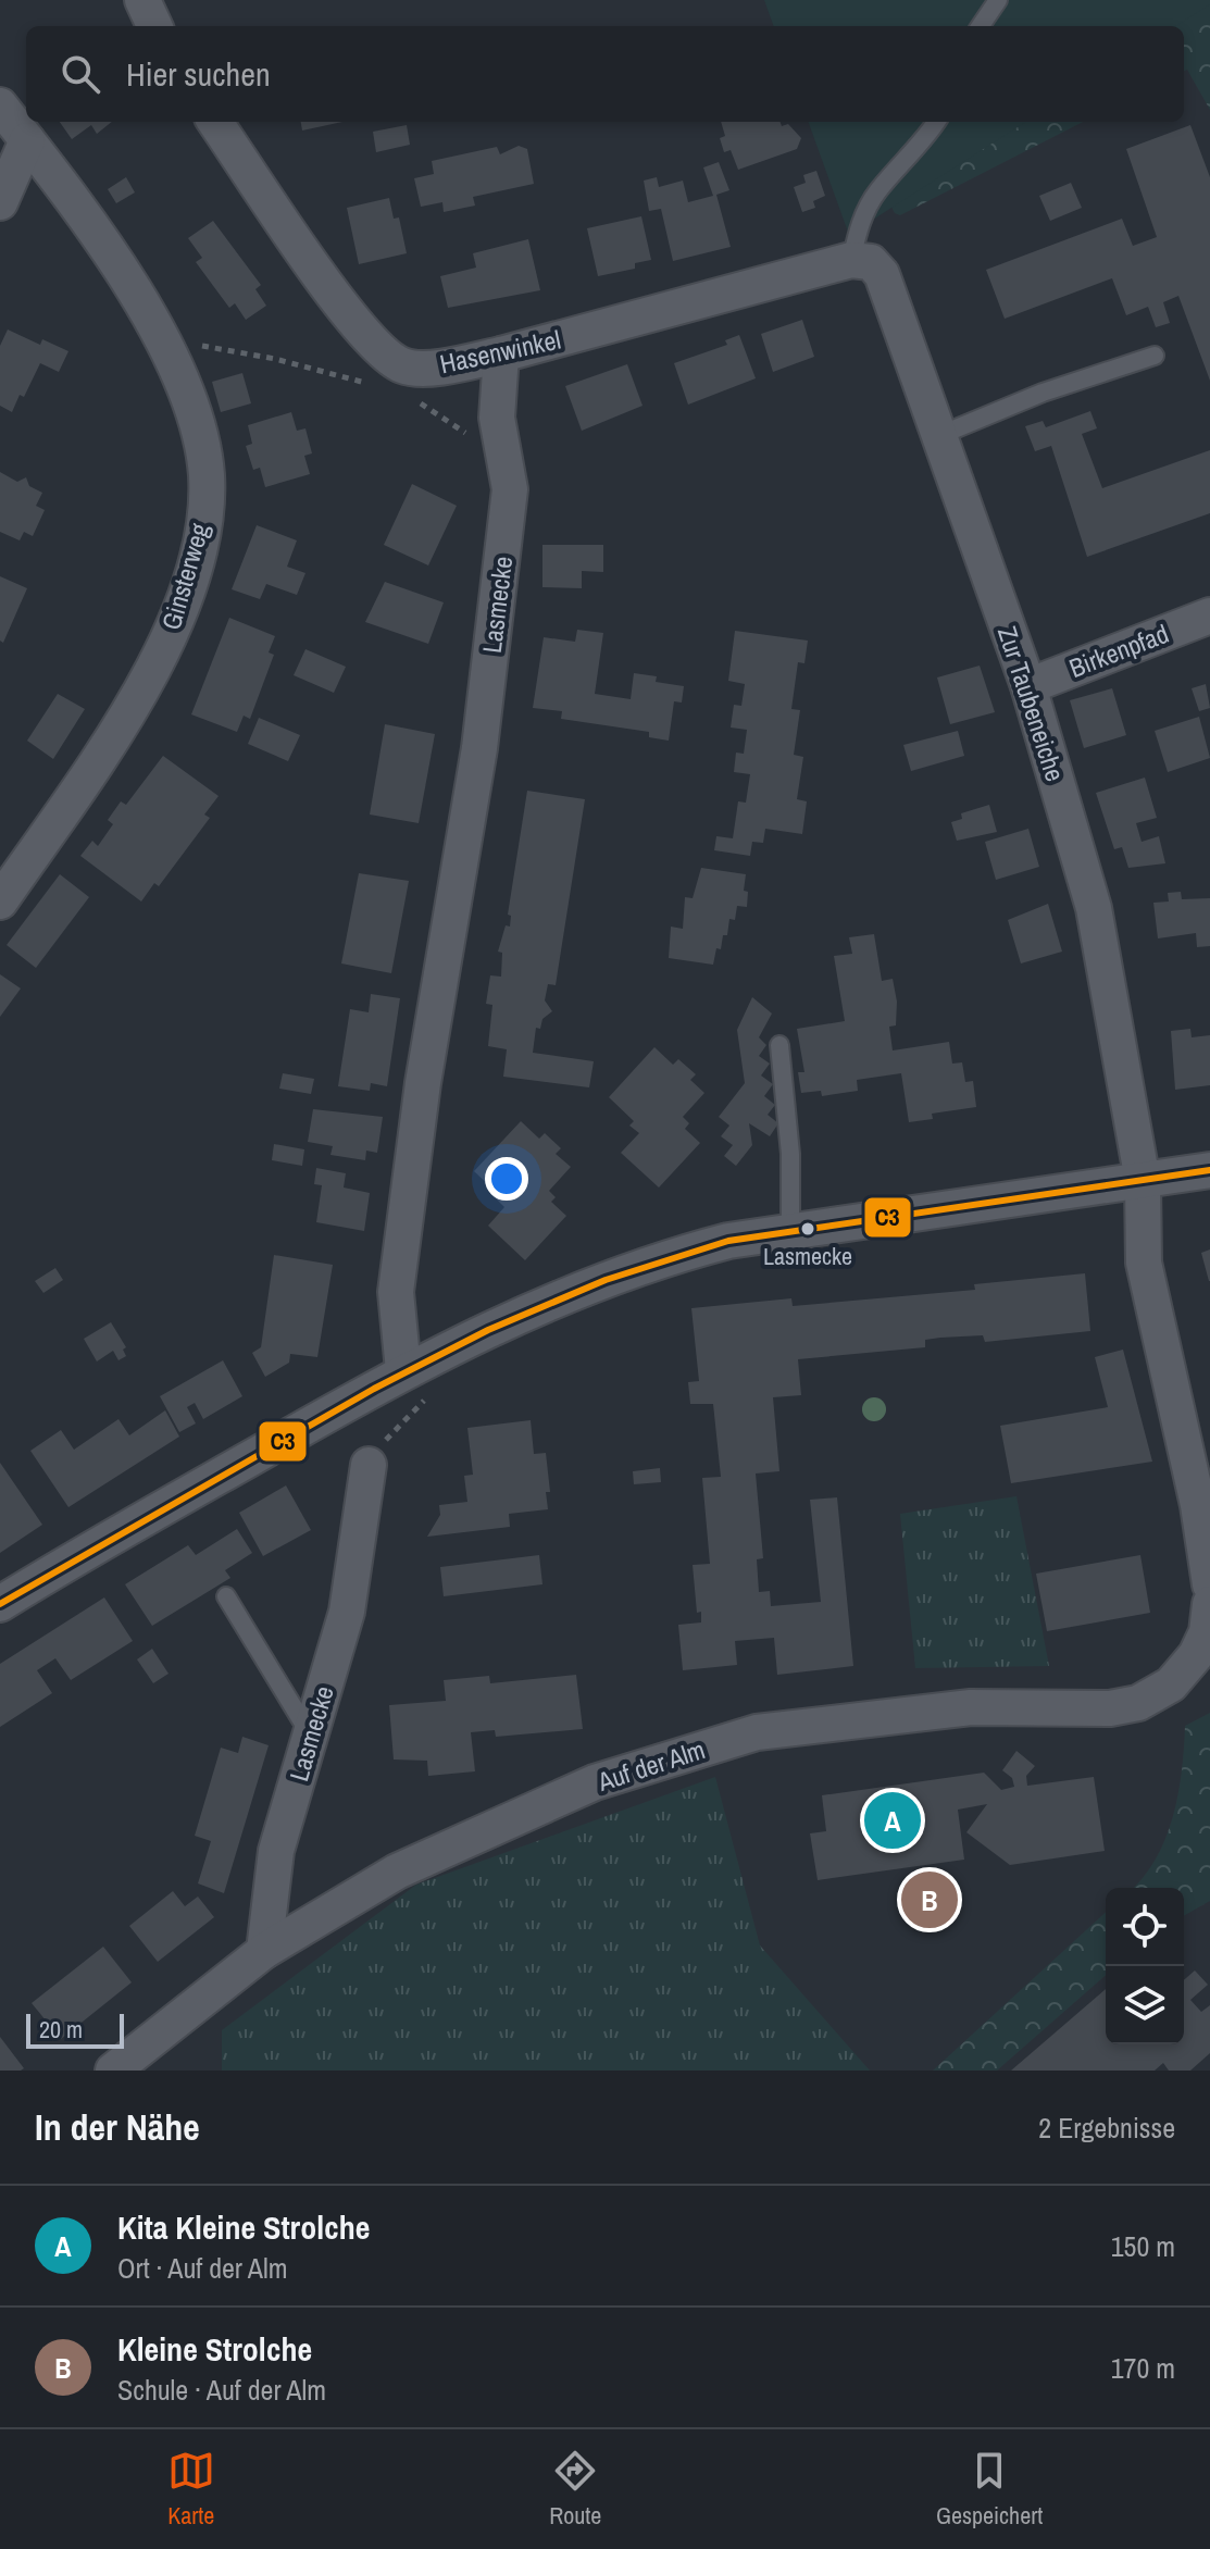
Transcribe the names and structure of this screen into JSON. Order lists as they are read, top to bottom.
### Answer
{
  "streets": {
    "street": [
      "Hasenwinkel",
      "Ginsterweg",
      "Lasmecke",
      "Birkenpfad",
      "Zur Taubeneiche",
      "Auf der Alm"
    ]
  },
  "crossings": [
    ["Hasenwinkel", "Lasmecke"],
    ["Hasenwinkel", "Zur Taubeneiche"],
    ["Lasmecke", "Auf der Alm"],
    ["Birkenpfad", "Zur Taubeneiche"]
  ],
  "places": ["Lasmecke"],
  "lines": ["transit line C3"],
  "scale_bar": "20 m",
  "page": {
    "search": "Hier suchen",
    "pins": ["A", "B"],
    "scale": "20 m",
    "heading": ["In der Nähe", "2 Ergebnisse"],
    "list": [
      {
        "mark": "A",
        "name": "Kita Kleine Strolche",
        "note": "Ort · Auf der Alm",
        "value": "150 m"
      },
      {
        "mark": "B",
        "name": "Kleine Strolche",
        "note": "Schule · Auf der Alm",
        "value": "170 m"
      }
    ],
    "nav": ["Karte", "Route", "Gespeichert"]
  }
}
